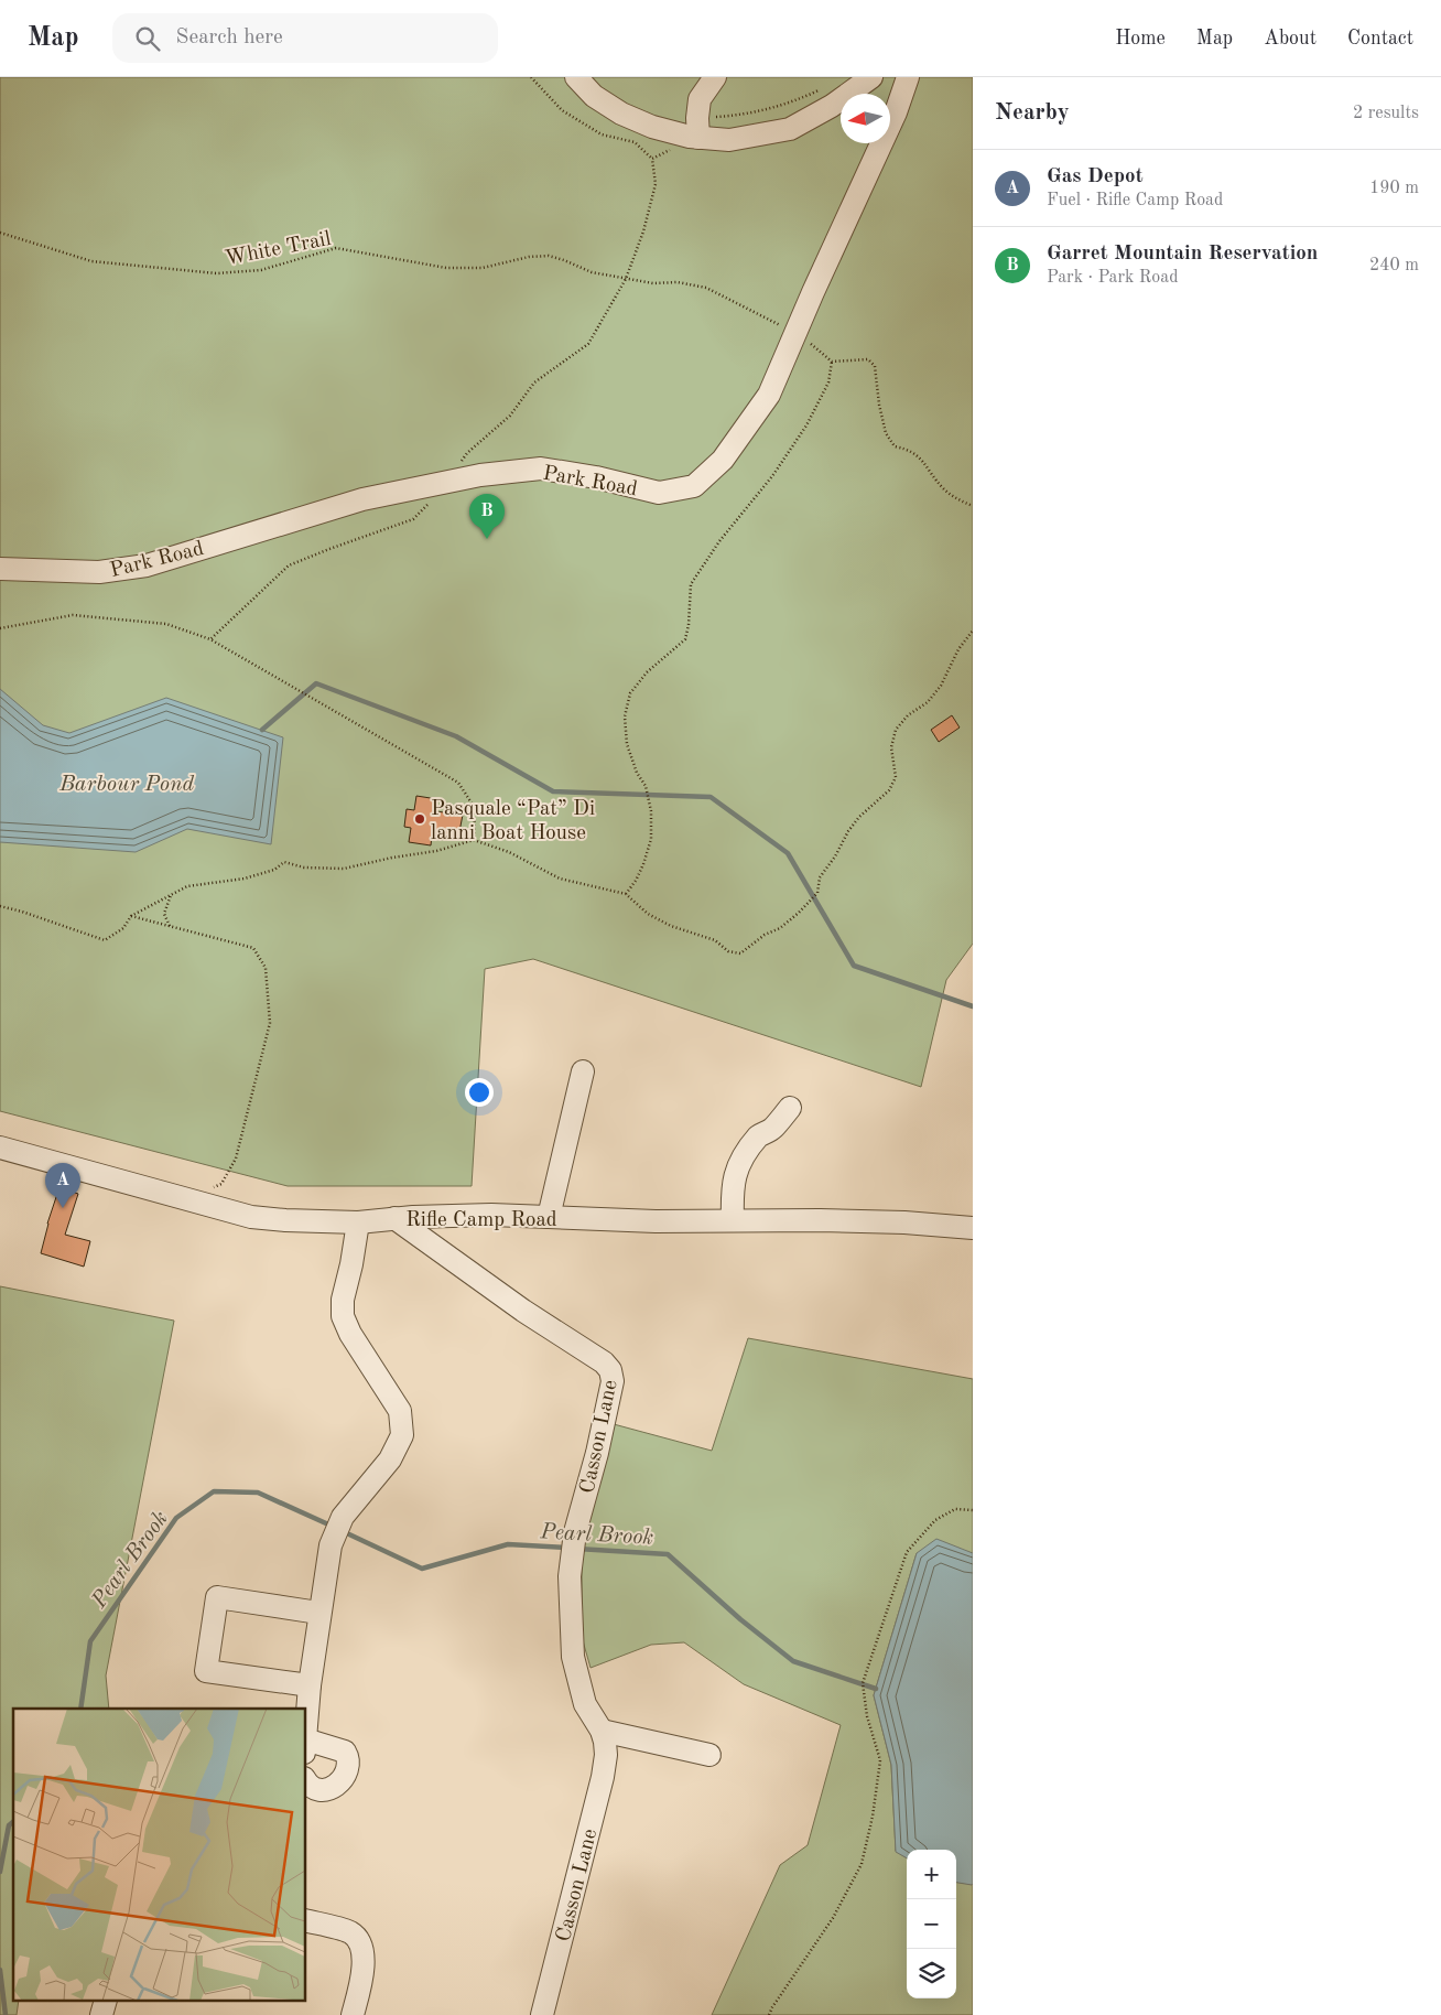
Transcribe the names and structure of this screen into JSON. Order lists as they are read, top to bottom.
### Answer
{
  "streets": {
    "street": ["Park Road", "Rifle Camp Road", "Casson Lane"],
    "path": ["White Trail"]
  },
  "crossings": [
    ["White Trail", "Park Road"],
    ["Rifle Camp Road", "Casson Lane"]
  ],
  "water": ["Barbour Pond", "Pearl Brook"],
  "places": ["Pasquale “Pat” Di lanni Boat House"],
  "north": "left",
  "page": {
    "header": "Map",
    "search": "Search here",
    "nav": [
      "Home",
      "Map",
      "About",
      "Contact"
    ],
    "heading": ["Nearby", "2 results"],
    "list": [
      {
        "mark": "A",
        "name": "Gas Depot",
        "note": "Fuel · Rifle Camp Road",
        "value": "190 m"
      },
      {
        "mark": "B",
        "name": "Garret Mountain Reservation",
        "note": "Park · Park Road",
        "value": "240 m"
      }
    ],
    "pins": ["B", "A"],
    "map_buttons": ["+", "−"]
  }
}
